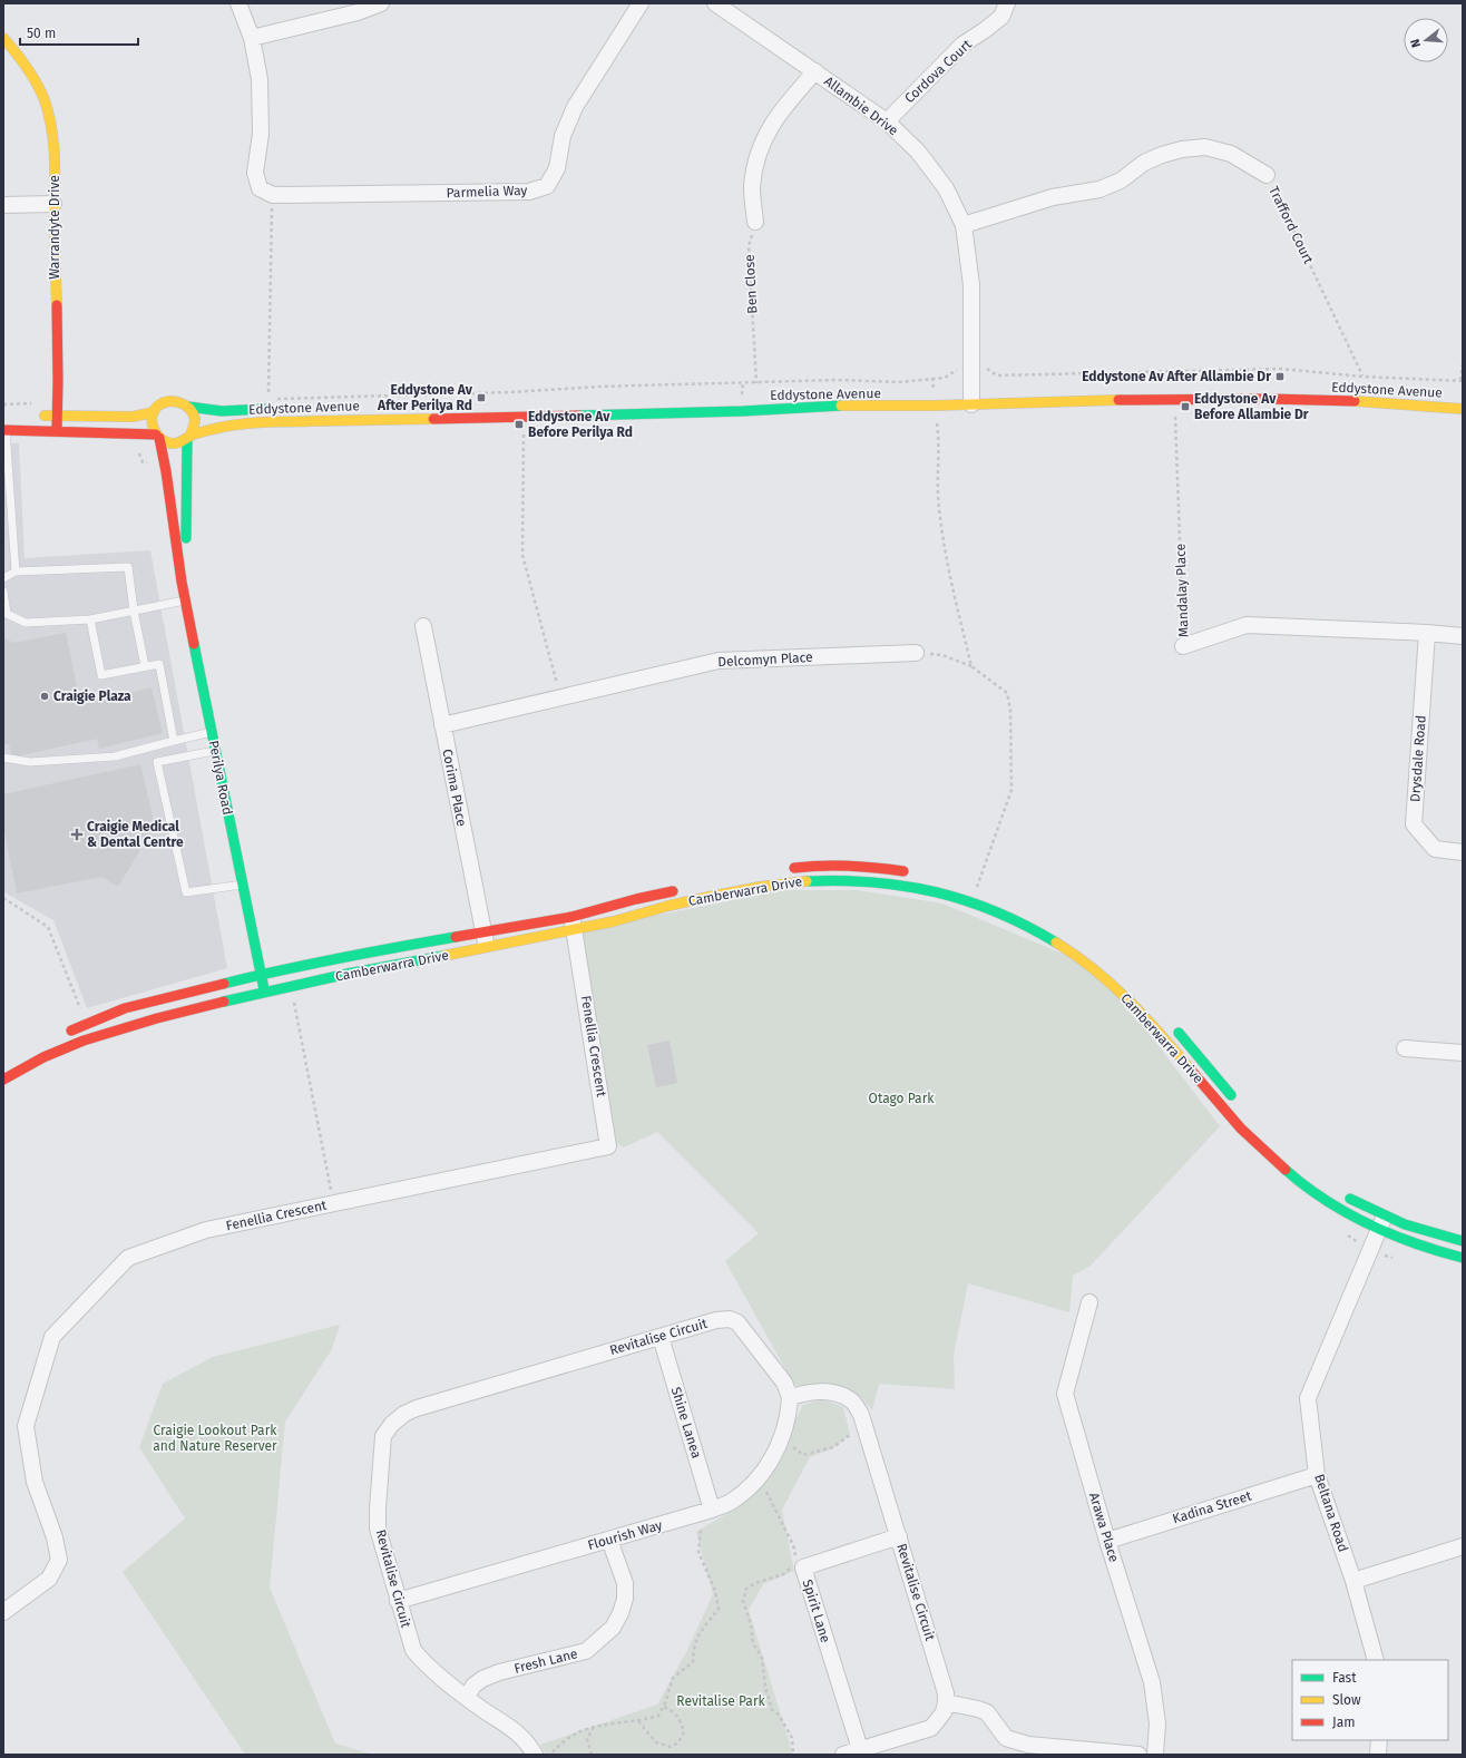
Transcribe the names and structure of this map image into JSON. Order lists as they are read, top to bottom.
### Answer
{
  "streets": {
    "street": [
      "Cordova Court",
      "Allambie Drive",
      "Parmelia Way",
      "Trafford Court",
      "Warrandyte Drive",
      "Eddystone Avenue",
      "Mandalay Place",
      "Delcomyn Place",
      "Drysdale Road",
      "Perilya Road",
      "Corima Place",
      "Camberwarra Drive",
      "Fenellia Crescent",
      "Revitalise Circuit",
      "Shine Lanea",
      "Kadina Street",
      "Beltana Road",
      "Arawa Place",
      "Flourish Way",
      "Spirit Lane",
      "Fresh Lane"
    ],
    "path": ["Ben Close"]
  },
  "crossings": [
    ["Cordova Court", "Allambie Drive"],
    ["Allambie Drive", "Trafford Court"],
    ["Allambie Drive", "Eddystone Avenue"],
    ["Eddystone Avenue", "Perilya Road"],
    ["Mandalay Place", "Drysdale Road"],
    ["Delcomyn Place", "Corima Place"],
    ["Perilya Road", "Camberwarra Drive"],
    ["Corima Place", "Camberwarra Drive"],
    ["Camberwarra Drive", "Fenellia Crescent"],
    ["Camberwarra Drive", "Beltana Road"],
    ["Revitalise Circuit", "Shine Lanea"],
    ["Revitalise Circuit", "Flourish Way"],
    ["Revitalise Circuit", "Spirit Lane"],
    ["Revitalise Circuit", "Fresh Lane"],
    ["Shine Lanea", "Flourish Way"],
    ["Kadina Street", "Beltana Road"],
    ["Kadina Street", "Arawa Place"],
    ["Flourish Way", "Fresh Lane"]
  ],
  "parks": ["Otago Park", "Craigie Lookout Park and Nature Reserver", "Revitalise Park"],
  "places": {
    "transit": [
      "Eddystone Av After Allambie Dr",
      "Eddystone Av After Perilya Rd",
      "Eddystone Av Before Allambie Dr",
      "Eddystone Av Before Perilya Rd"
    ],
    "other": ["Craigie Plaza"],
    "health": ["Craigie Medical & Dental Centre"]
  },
  "legend": ["Fast", "Slow", "Jam"],
  "scale_bar": "50 m",
  "north": "left"
}
